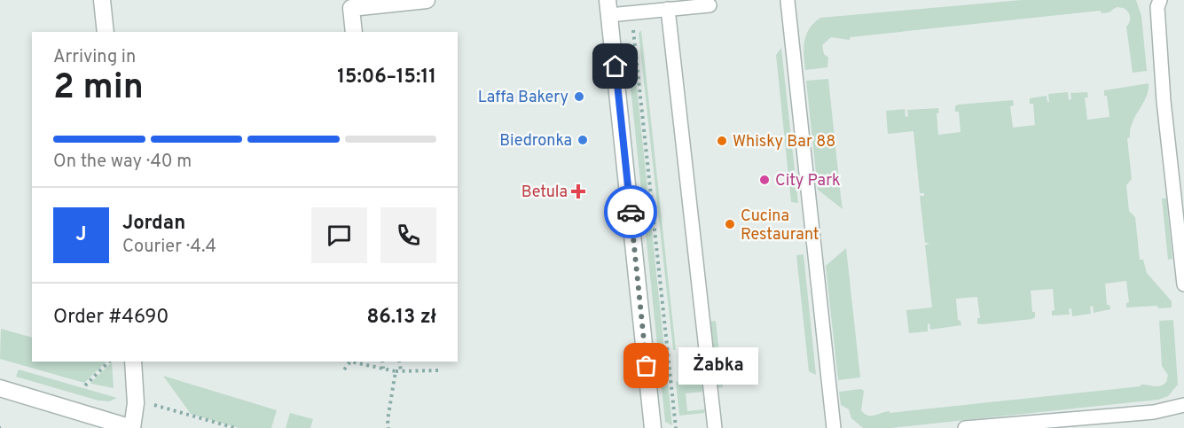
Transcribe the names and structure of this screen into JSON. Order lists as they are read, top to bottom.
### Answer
{
  "places": {
    "other": [
      "Laffa Bakery",
      "Biedronka",
      "Whisky Bar 88",
      "City Park",
      "Cucina Restaurant",
      "Żabka"
    ],
    "health": ["Betula"]
  },
  "page": {
    "heading": ["2 min", "Arriving in", "15:06–15:11"],
    "panel": [
      "Jordan",
      "Courier · 4.4",
      "Order #4690",
      "86.13 zł"
    ],
    "bar": "On the way · 40 m",
    "round": "J",
    "bubble": "Żabka"
  }
}
